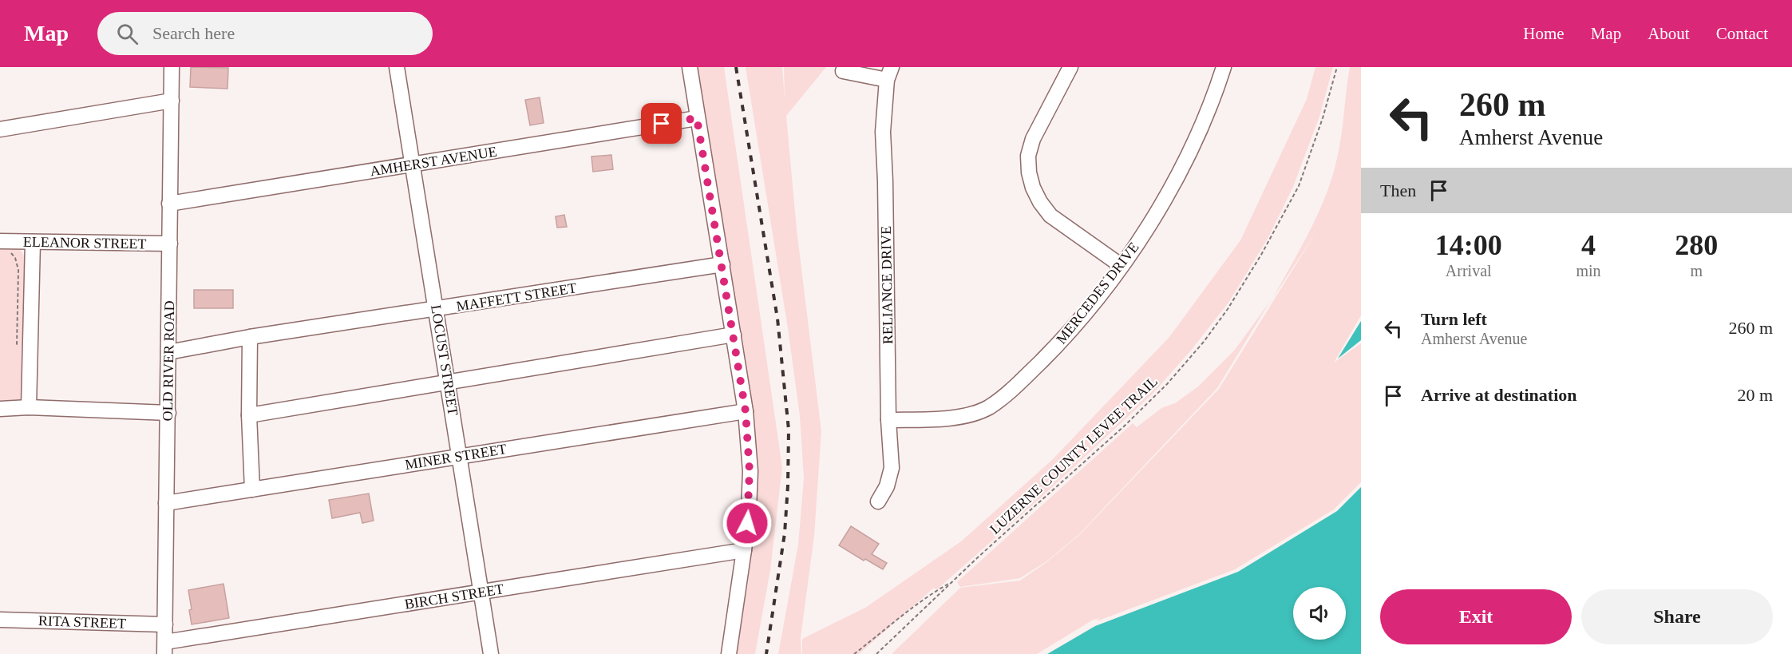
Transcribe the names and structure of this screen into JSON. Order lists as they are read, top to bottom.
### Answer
{
  "streets": {
    "street": [
      "AMHERST AVENUE",
      "ELEANOR STREET",
      "RELIANCE DRIVE",
      "MERCEDES DRIVE",
      "MAFFETT STREET",
      "LOCUST STREET",
      "OLD RIVER ROAD",
      "MINER STREET",
      "BIRCH STREET",
      "RITA STREET"
    ],
    "path": ["LUZERNE COUNTY LEVEE TRAIL"]
  },
  "crossings": [
    ["AMHERST AVENUE", "LOCUST STREET"],
    ["AMHERST AVENUE", "OLD RIVER ROAD"],
    ["ELEANOR STREET", "OLD RIVER ROAD"],
    ["RELIANCE DRIVE", "MERCEDES DRIVE"],
    ["MAFFETT STREET", "LOCUST STREET"],
    ["MAFFETT STREET", "OLD RIVER ROAD"],
    ["LOCUST STREET", "MINER STREET"],
    ["LOCUST STREET", "BIRCH STREET"],
    ["OLD RIVER ROAD", "MINER STREET"],
    ["OLD RIVER ROAD", "BIRCH STREET"],
    ["OLD RIVER ROAD", "RITA STREET"]
  ],
  "page": {
    "header": "Map",
    "search": "Search here",
    "nav": [
      "Home",
      "Map",
      "About",
      "Contact"
    ],
    "turn": ["260 m", "Amherst Avenue"],
    "then": "Then",
    "eta": [
      "14:00",
      "Arrival",
      "4",
      "min",
      "280",
      "m"
    ],
    "list": [
      {
        "name": "Turn left",
        "note": "Amherst Avenue",
        "value": "260 m"
      },
      {
        "name": "Arrive at destination",
        "value": "20 m"
      }
    ],
    "buttons": ["Exit", "Share"]
  }
}
